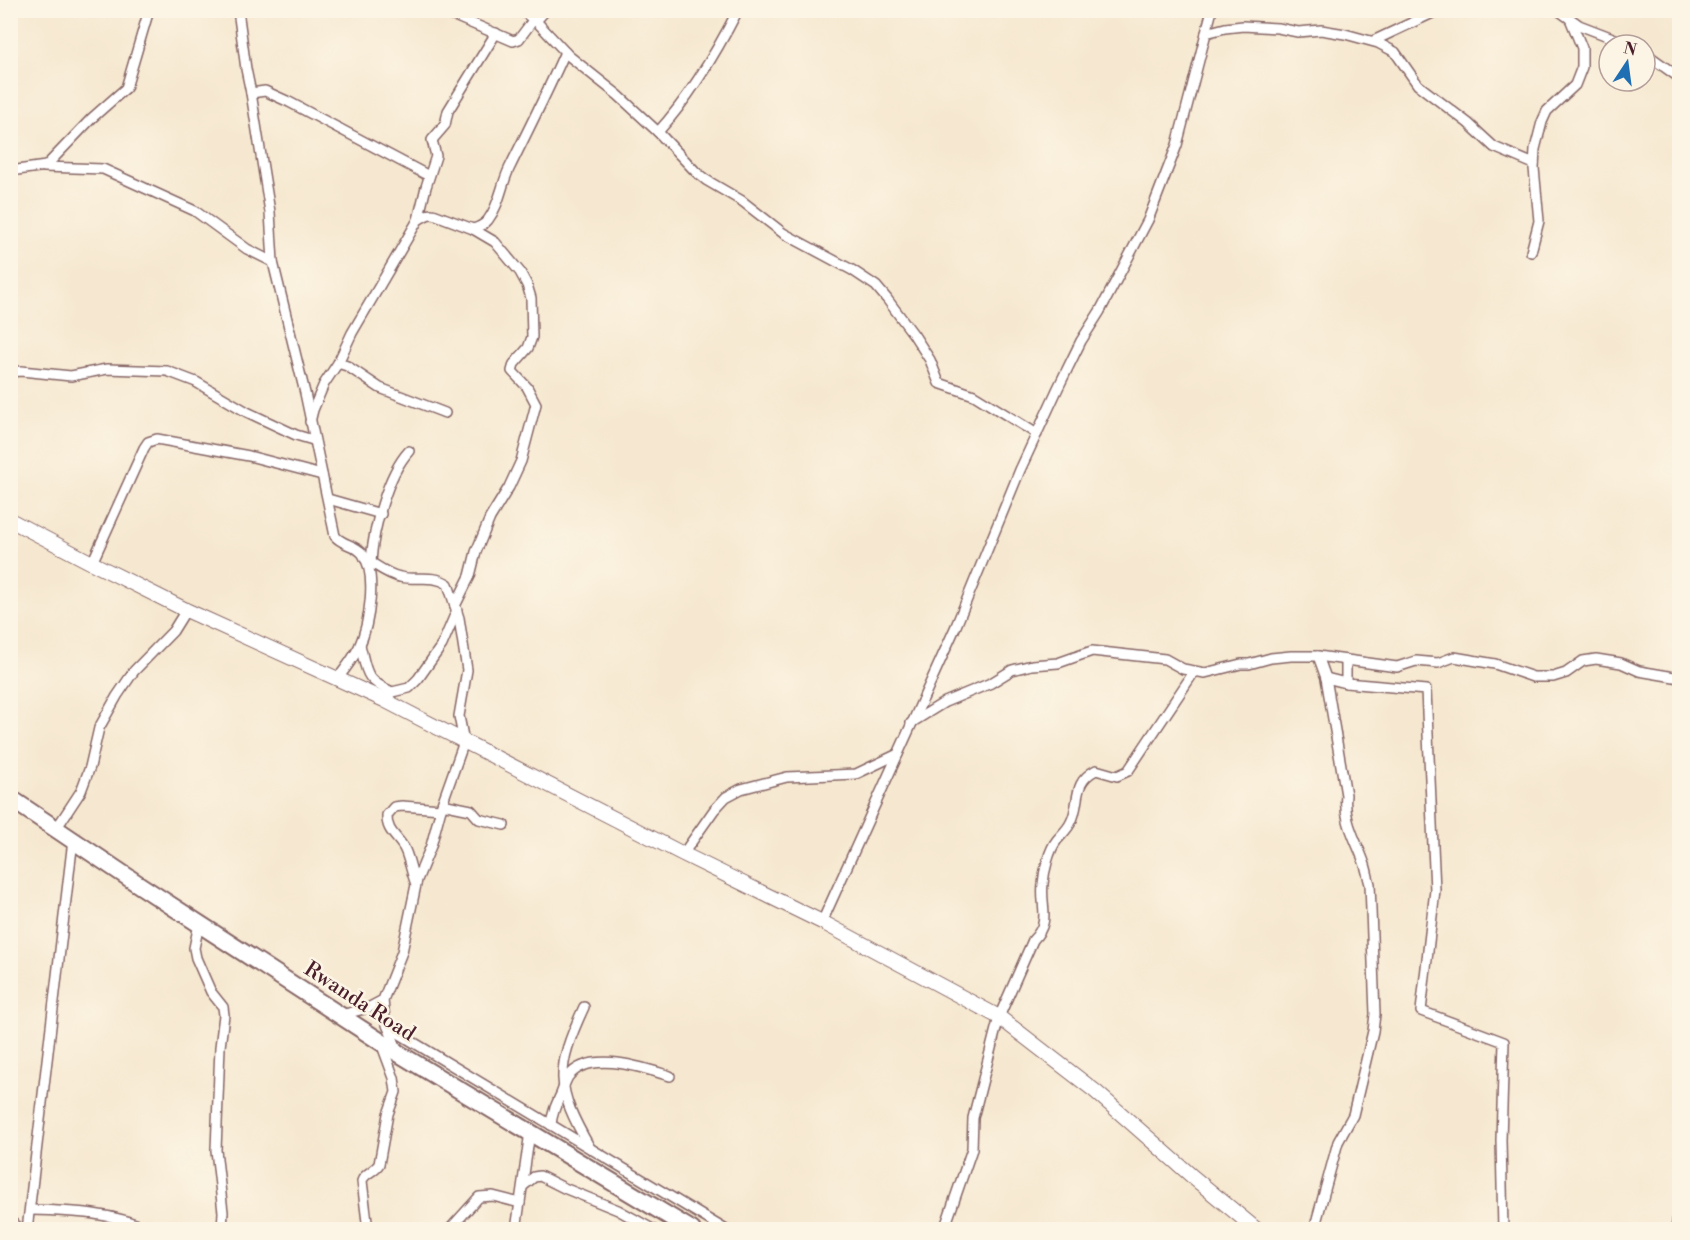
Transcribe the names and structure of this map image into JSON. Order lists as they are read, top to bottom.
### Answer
{
  "streets": {
    "highway": ["Rwanda Road"]
  },
  "north": "top"
}
